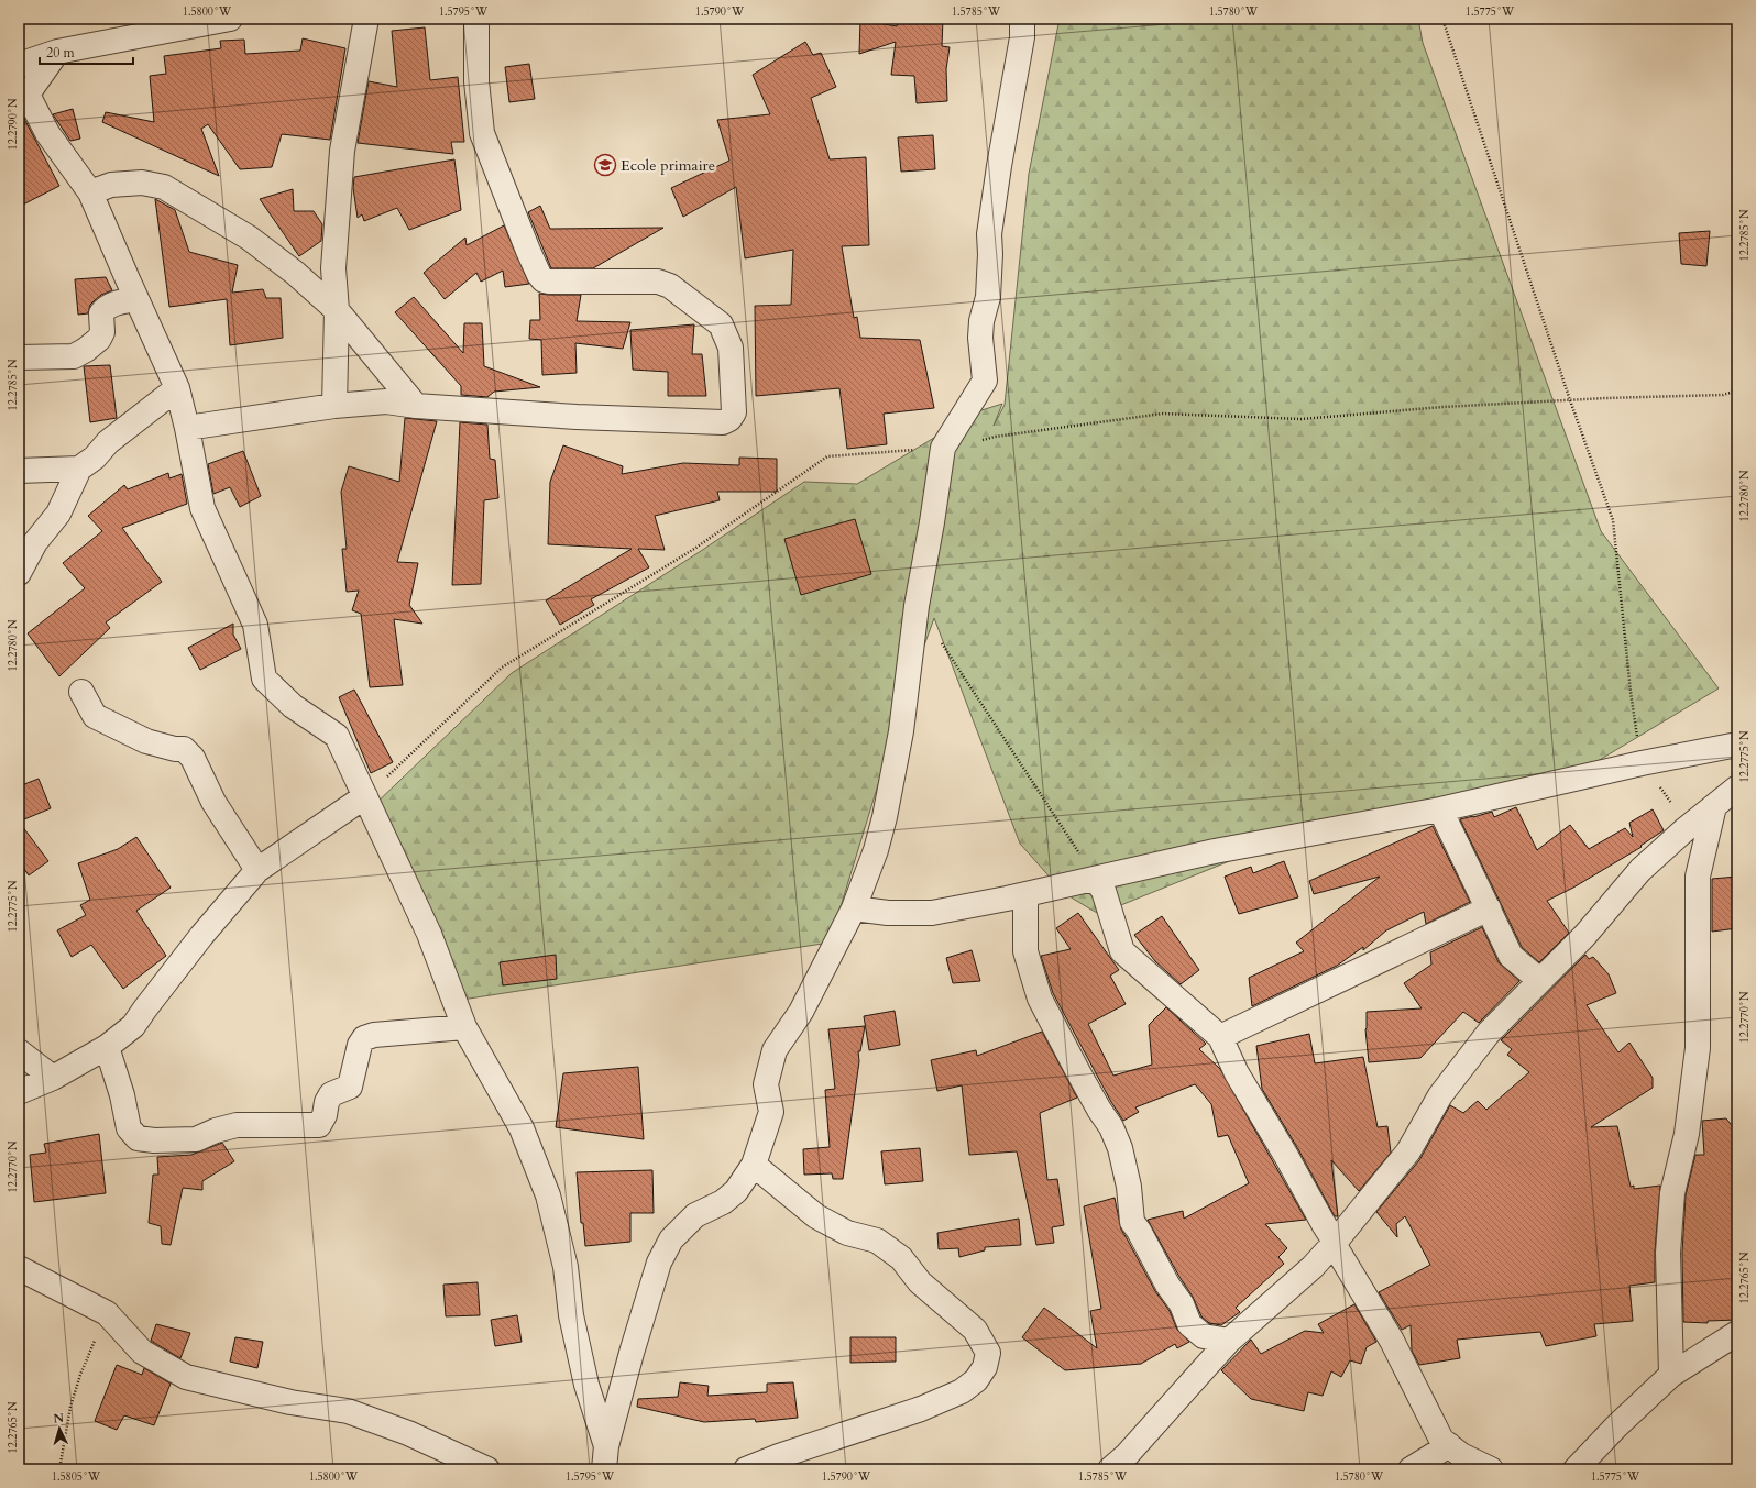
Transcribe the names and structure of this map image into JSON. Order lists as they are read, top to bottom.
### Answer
{
  "places": {
    "school or university": ["Ecole primaire"]
  },
  "scale_bar": "20 m",
  "north": "top",
  "coordinates": [
    "1.5800°W",
    "1.5795°W",
    "1.5790°W",
    "1.5785°W",
    "1.5780°W",
    "1.5775°W",
    "12.2790°N",
    "12.2785°N",
    "12.2780°N",
    "12.2775°N",
    "12.2770°N",
    "12.2765°N",
    "1.5805°W"
  ]
}
